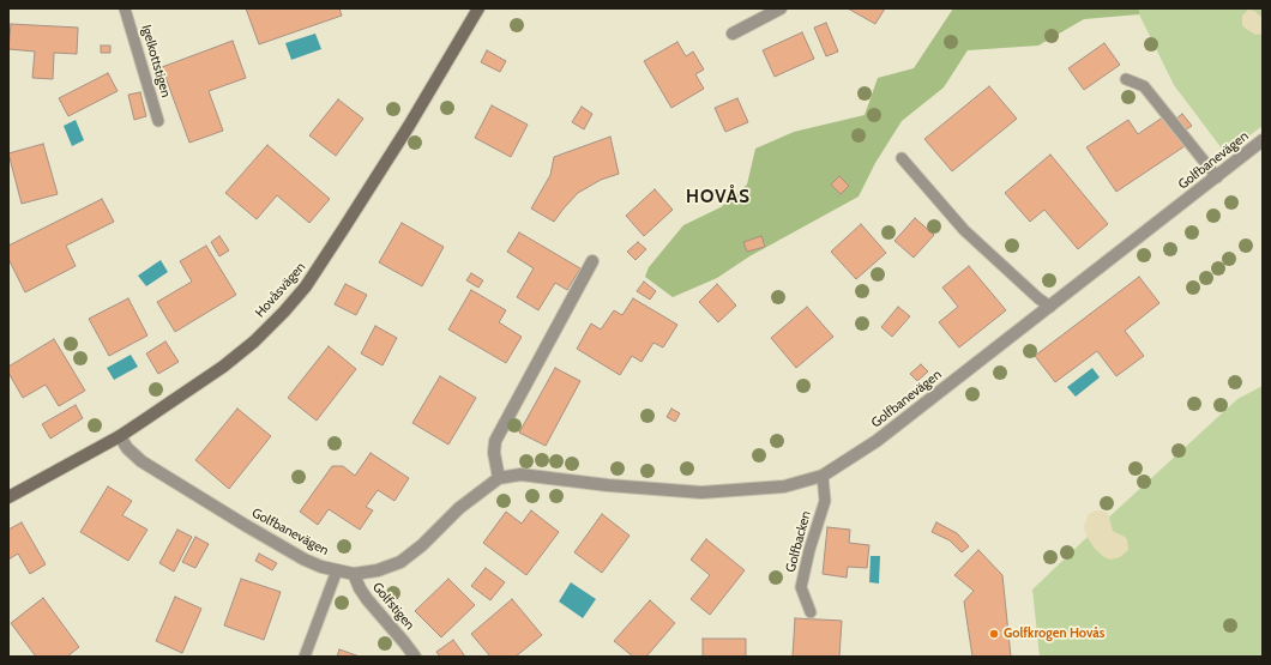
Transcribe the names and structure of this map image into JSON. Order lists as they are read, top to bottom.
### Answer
{
  "streets": {
    "street": ["Golfbanevägen", "Hovåsvägen", "Golfstigen"],
    "lane": ["Igelkottstigen", "Golfbacken"]
  },
  "crossings": [
    ["Golfbanevägen", "Hovåsvägen"],
    ["Golfbanevägen", "Golfbacken"],
    ["Golfbanevägen", "Golfstigen"]
  ],
  "districts": ["HOVÅS"],
  "places": ["Golfkrogen Hovås"]
}
